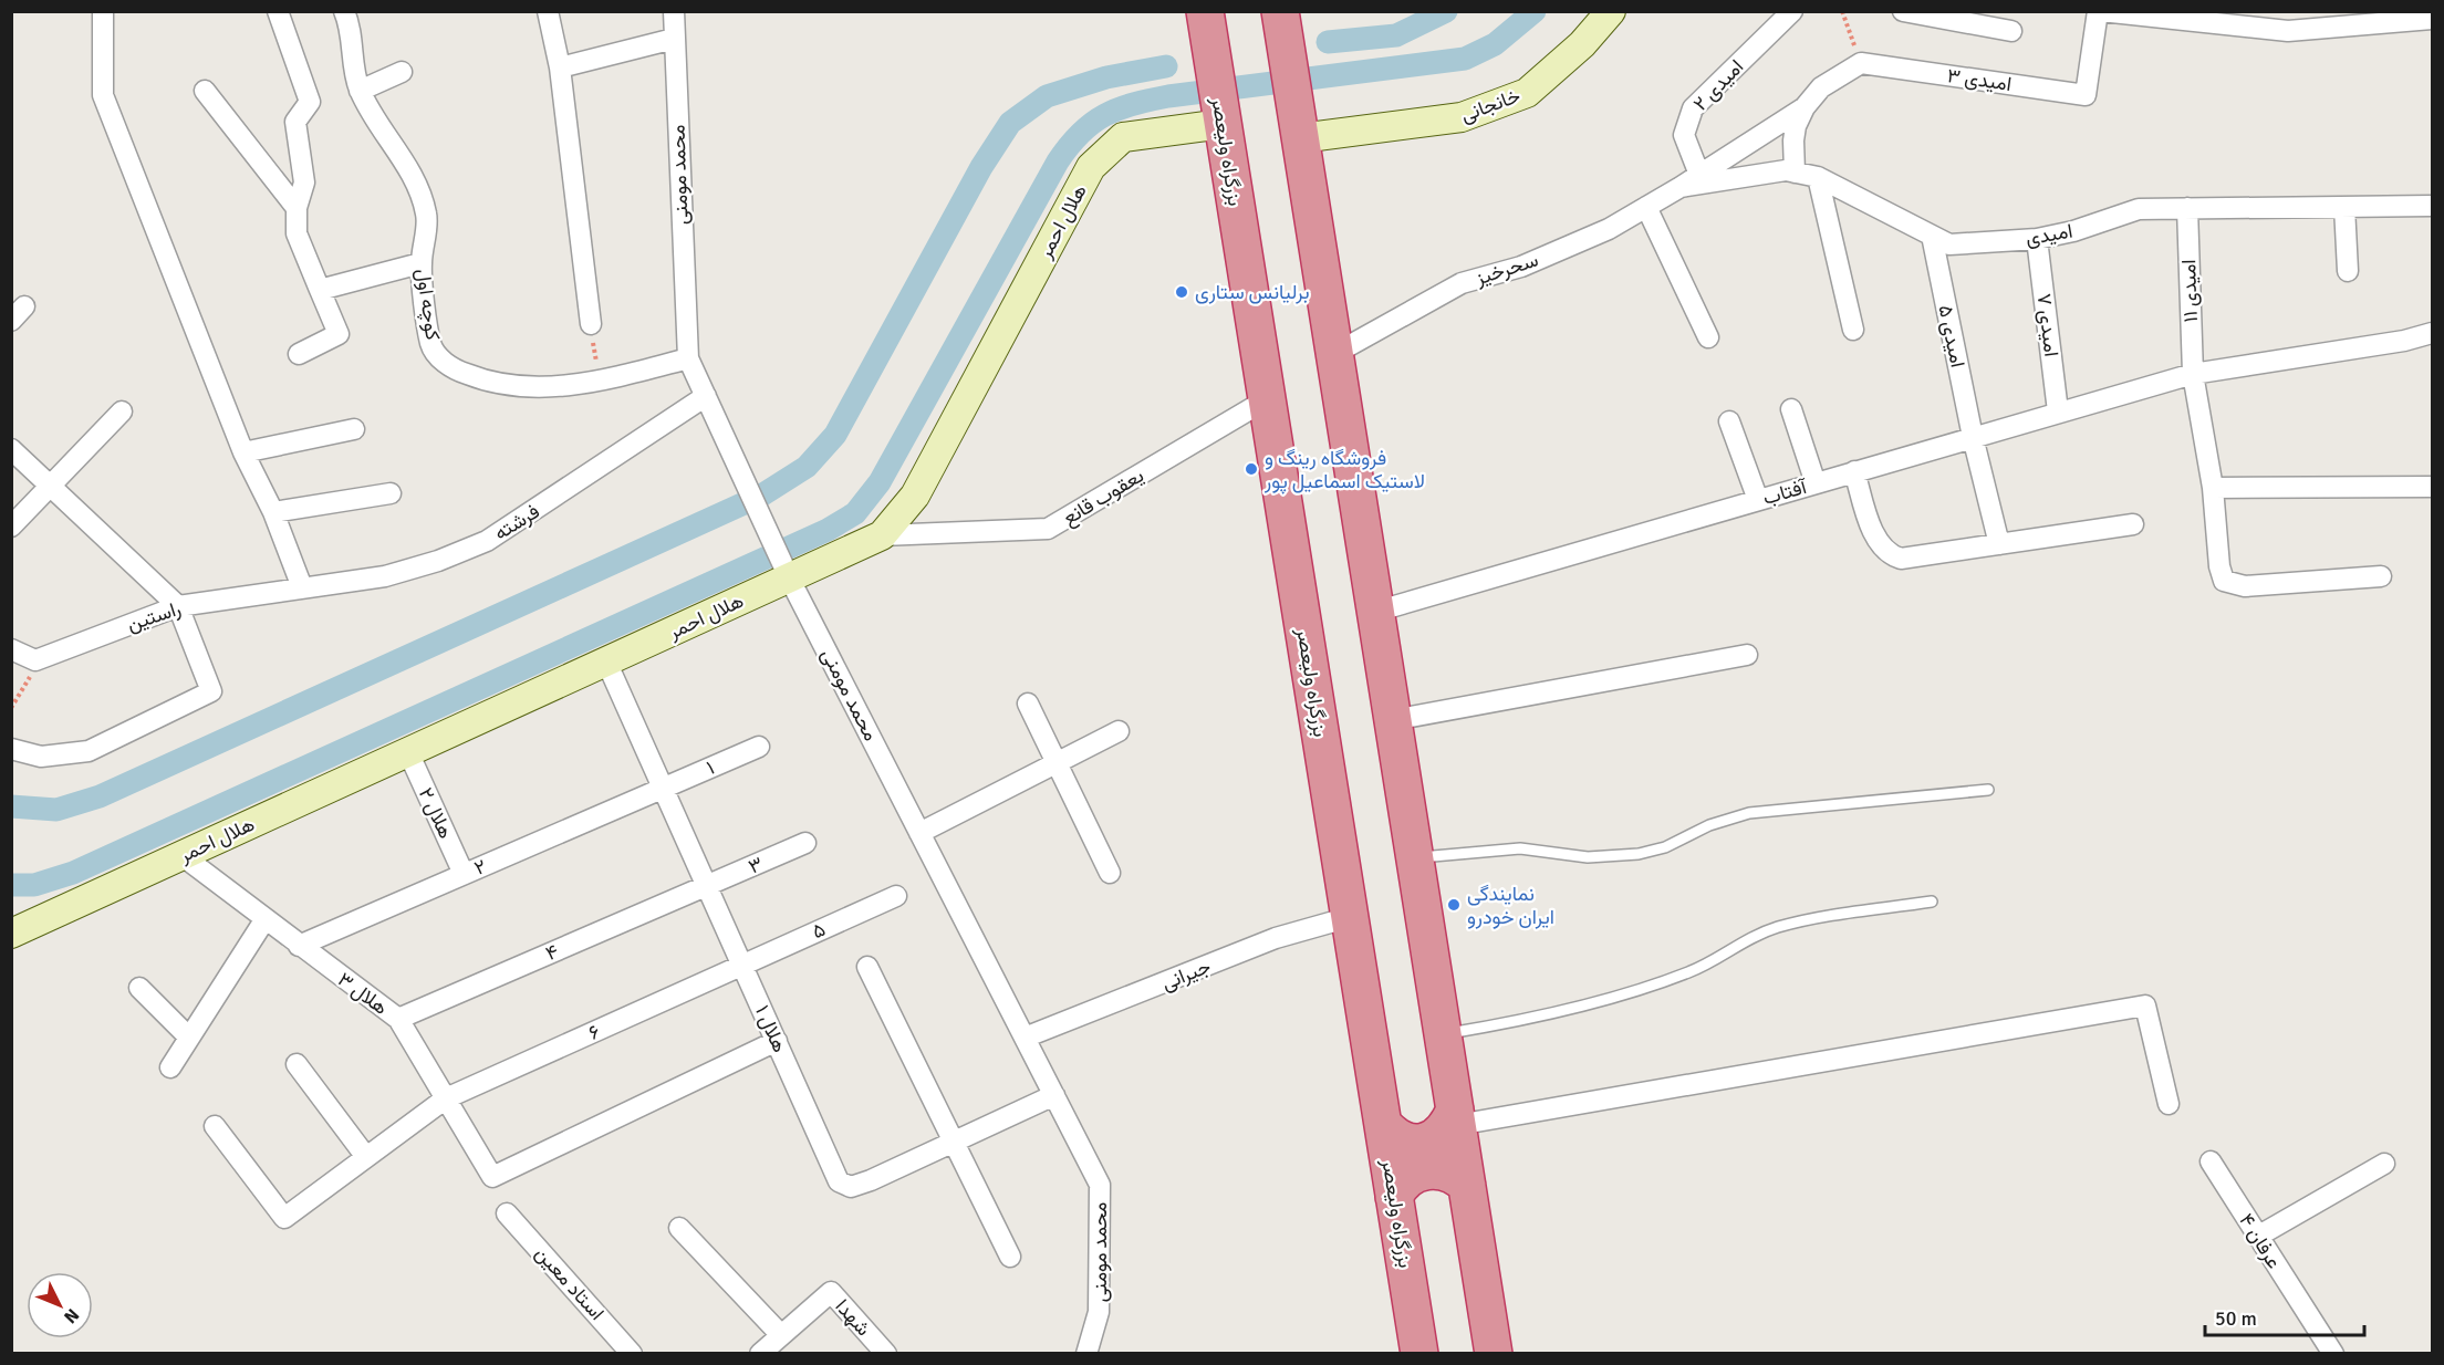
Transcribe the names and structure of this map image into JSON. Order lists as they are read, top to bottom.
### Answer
{
  "streets": {
    "highway": ["بزرگراه ولیعصر"],
    "main road": ["خانجانی", "هلال احمر"],
    "street": [
      "امیدی ۳",
      "امیدی ۲",
      "محمد مومنی",
      "امیدی",
      "سحرخیز",
      "امیدی ۱۱",
      "کوچه اول",
      "امیدی ۷",
      "امیدی ۵",
      "آفتاب",
      "یعقوب قانع",
      "فرشته",
      "راستین",
      "۱",
      "هلال ۲",
      "۳",
      "۲",
      "۵",
      "۴",
      "جیرانی",
      "هلال ۳",
      "هلال ۱",
      "۶",
      "عرفان ۴",
      "استاد معین",
      "شهدا"
    ]
  },
  "crossings": [
    ["بزرگراه ولیعصر", "هلال احمر"],
    ["بزرگراه ولیعصر", "یعقوب قانع"],
    ["بزرگراه ولیعصر", "جیرانی"],
    ["محمد مومنی", "هلال احمر"],
    ["محمد مومنی", "کوچه اول"],
    ["محمد مومنی", "فرشته"],
    ["محمد مومنی", "جیرانی"],
    ["محمد مومنی", "هلال ۱"],
    ["هلال احمر", "یعقوب قانع"],
    ["هلال احمر", "هلال ۲"],
    ["هلال احمر", "هلال ۳"],
    ["هلال احمر", "هلال ۱"],
    ["امیدی", "سحرخیز"],
    ["امیدی", "امیدی ۱۱"],
    ["امیدی", "امیدی ۷"],
    ["امیدی", "امیدی ۵"],
    ["امیدی ۱۱", "آفتاب"],
    ["امیدی ۷", "آفتاب"],
    ["امیدی ۵", "آفتاب"],
    ["فرشته", "راستین"],
    ["۱", "۲"],
    ["۱", "هلال ۱"],
    ["هلال ۲", "۲"],
    ["۳", "۴"],
    ["۳", "هلال ۱"],
    ["۲", "هلال ۳"],
    ["۲", "هلال ۱"],
    ["۵", "هلال ۱"],
    ["۵", "۶"],
    ["۴", "هلال ۳"],
    ["۴", "هلال ۱"],
    ["هلال ۳", "هلال ۱"],
    ["هلال ۳", "۶"],
    ["هلال ۱", "۶"]
  ],
  "places": ["برلیانس ستاری", "فروشگاه رینگ و لاستیک اسماعیل پور", "نمایندگی ایران خودرو"],
  "scale_bar": "50 m",
  "north": "bottom right"
}
